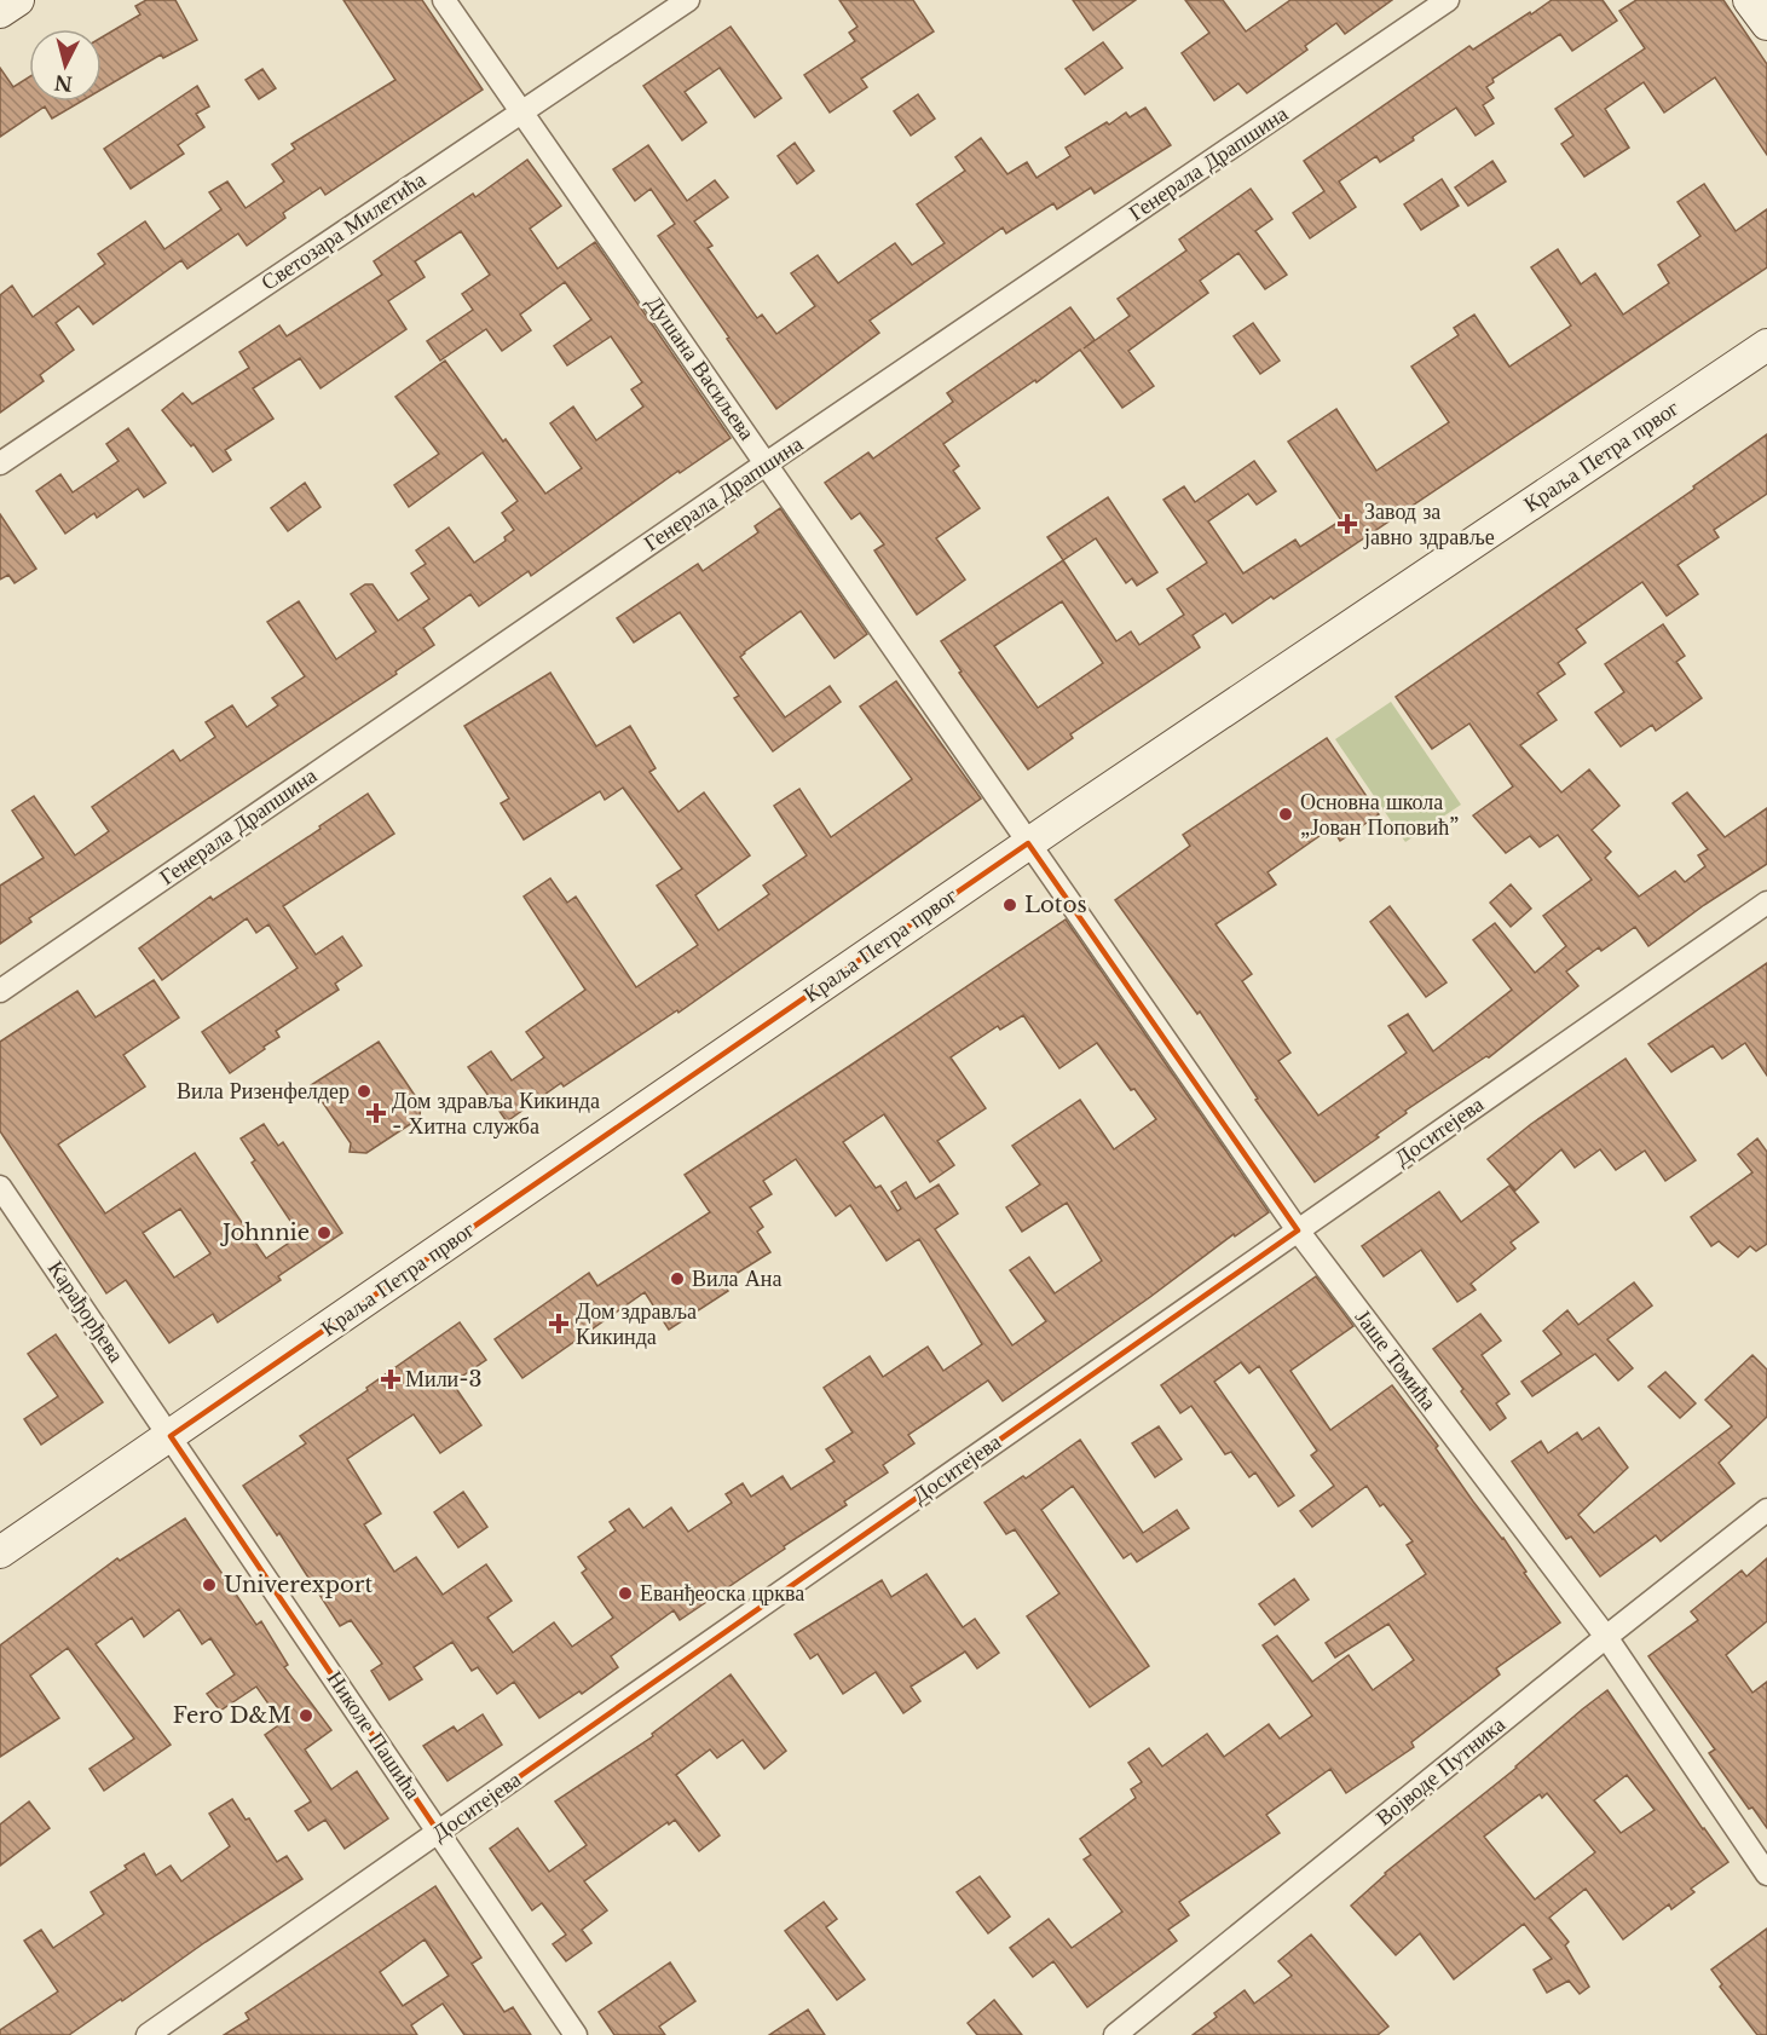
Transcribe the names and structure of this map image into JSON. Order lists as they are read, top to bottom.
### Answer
{
  "streets": {
    "street": [
      "Генерала Драпшина",
      "Светозара Милетића",
      "Душана Васиљева",
      "Краља Петра првог",
      "Доситејева",
      "Карађорђева",
      "Јаше Томића",
      "Николе Пашића",
      "Војводе Путника"
    ]
  },
  "crossings": [
    ["Генерала Драпшина", "Душана Васиљева"],
    ["Светозара Милетића", "Душана Васиљева"],
    ["Душана Васиљева", "Краља Петра првог"],
    ["Душана Васиљева", "Јаше Томића"],
    ["Краља Петра првог", "Карађорђева"],
    ["Краља Петра првог", "Јаше Томића"],
    ["Краља Петра првог", "Николе Пашића"],
    ["Доситејева", "Јаше Томића"],
    ["Доситејева", "Николе Пашића"],
    ["Карађорђева", "Николе Пашића"],
    ["Јаше Томића", "Војводе Путника"]
  ],
  "places": {
    "health": [
      "Завод за јавно здравље",
      "Дом здравља Кикинда - Хитна служба",
      "Дом здравља Кикинда",
      "Мили-3"
    ],
    "other": [
      "Основна школа „Јован Поповић”",
      "Lotos",
      "Вила Ризенфелдер",
      "Johnnie",
      "Вила Ана",
      "Univerexport",
      "Еванђеоска црква",
      "Fero D&M"
    ]
  },
  "north": "bottom"
}
